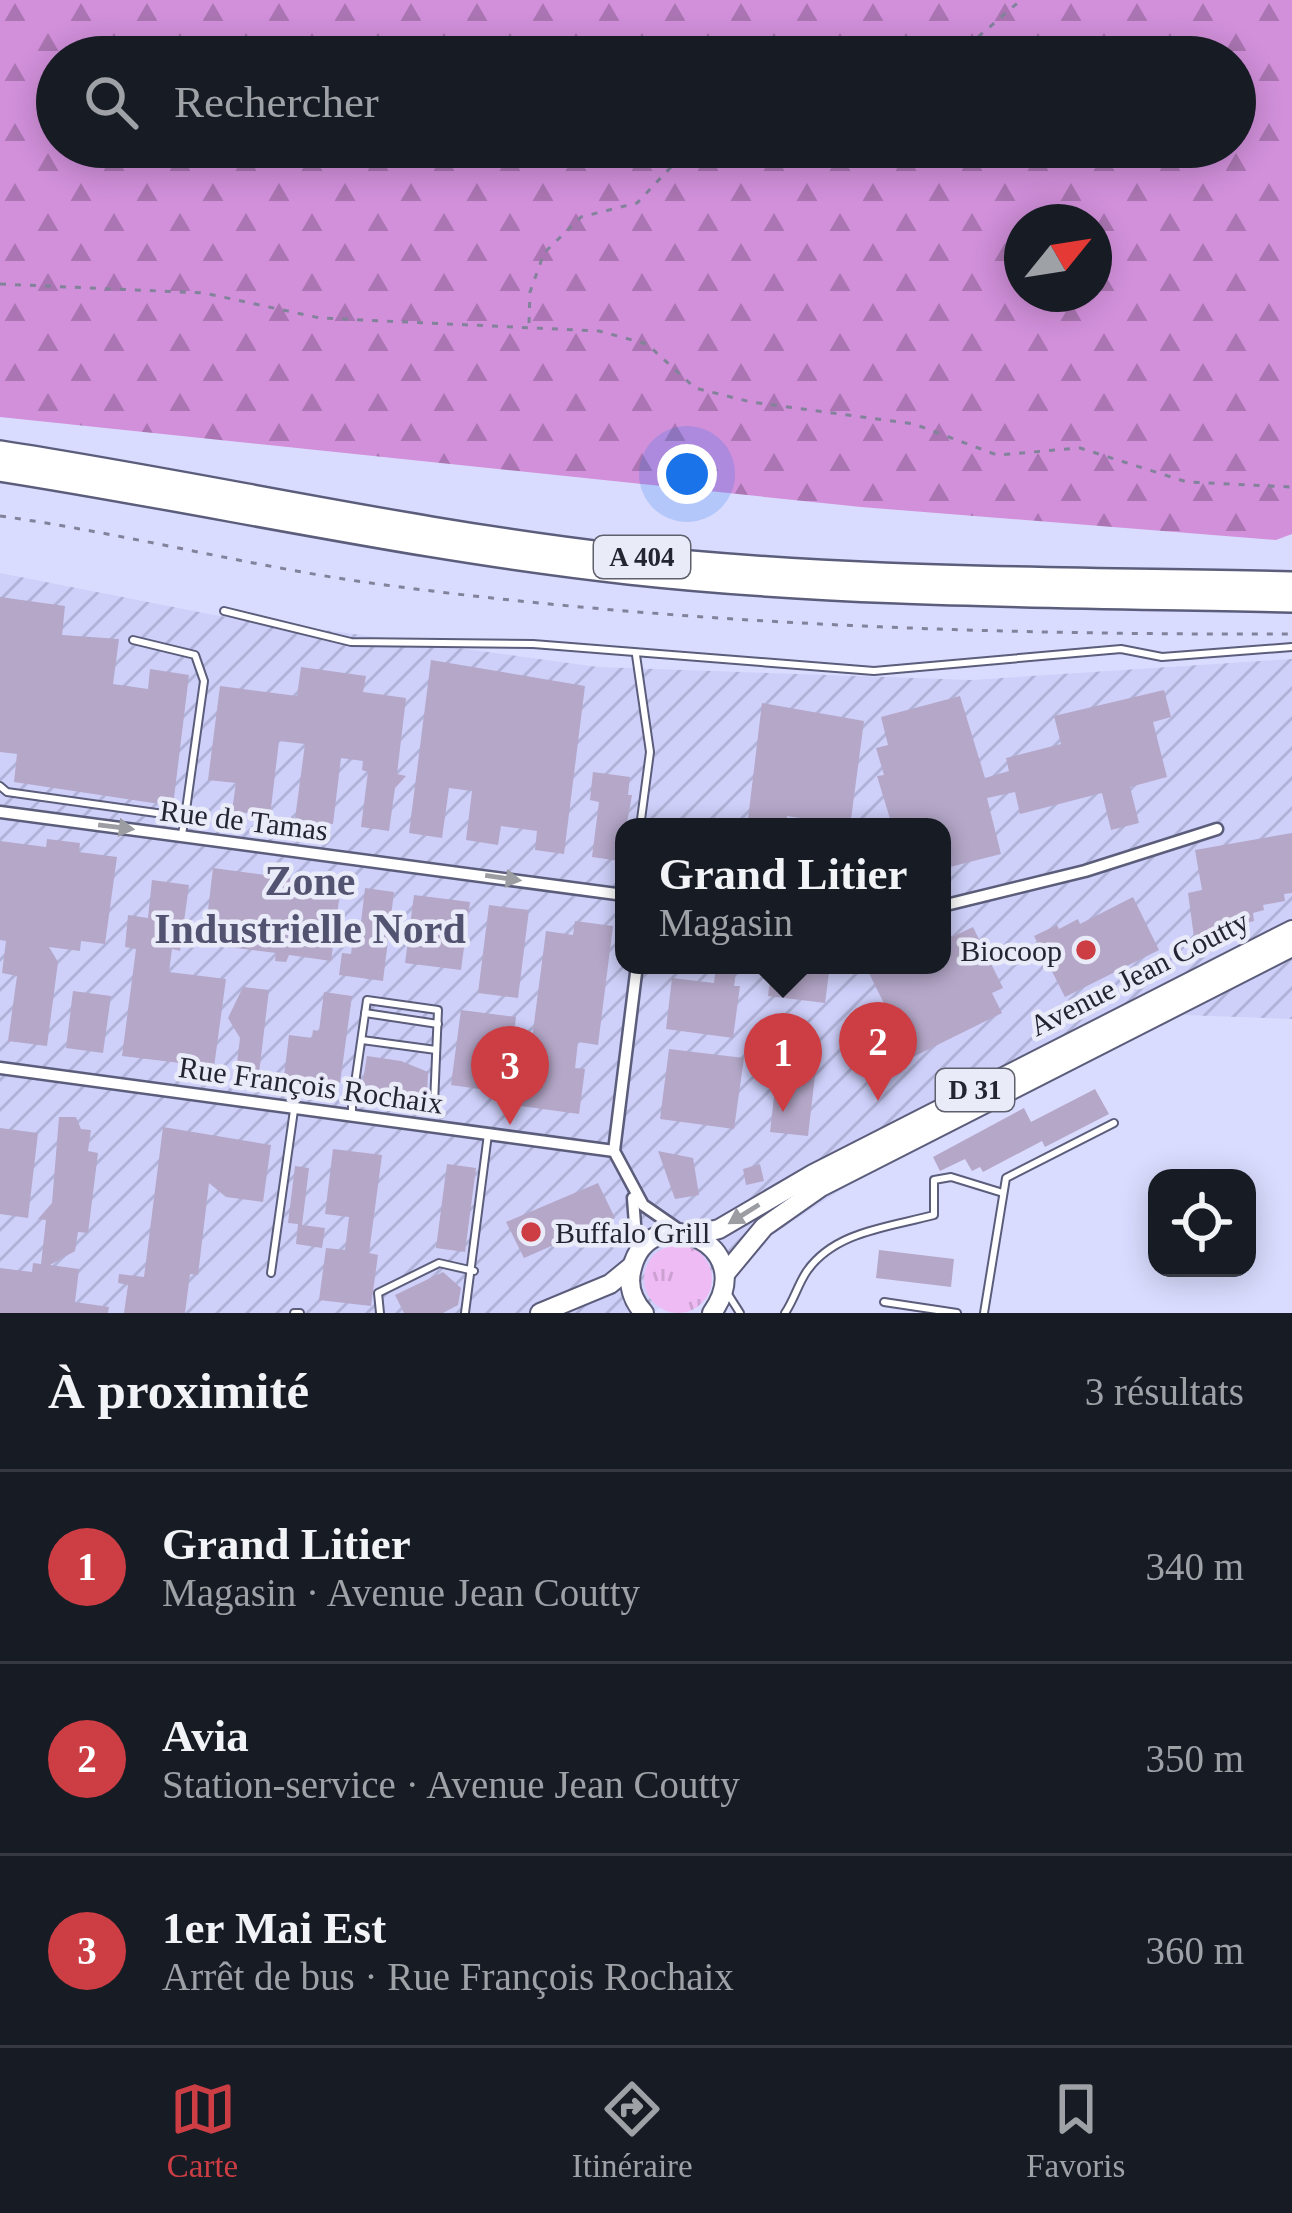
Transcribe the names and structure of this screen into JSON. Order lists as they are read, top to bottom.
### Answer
{
  "streets": {
    "highway": ["A 404"],
    "main road": ["Avenue Jean Coutty", "D 31"],
    "street": ["Rue de Tamas", "Rue François Rochaix"]
  },
  "one_way": ["Rue de Tamas"],
  "districts": ["Zone Industrielle Nord"],
  "places": ["Biocoop", "Buffalo Grill"],
  "north": "top right",
  "page": {
    "search": "Rechercher",
    "popup": ["Grand Litier", "Magasin"],
    "pins": ["2", "1", "3"],
    "heading": ["À proximité", "3 résultats"],
    "list": [
      {
        "mark": "1",
        "name": "Grand Litier",
        "note": "Magasin · Avenue Jean Coutty",
        "value": "340 m"
      },
      {
        "mark": "2",
        "name": "Avia",
        "note": "Station-service · Avenue Jean Coutty",
        "value": "350 m"
      },
      {
        "mark": "3",
        "name": "1er Mai Est",
        "note": "Arrêt de bus · Rue François Rochaix",
        "value": "360 m"
      }
    ],
    "nav": ["Carte", "Itinéraire", "Favoris"]
  }
}
